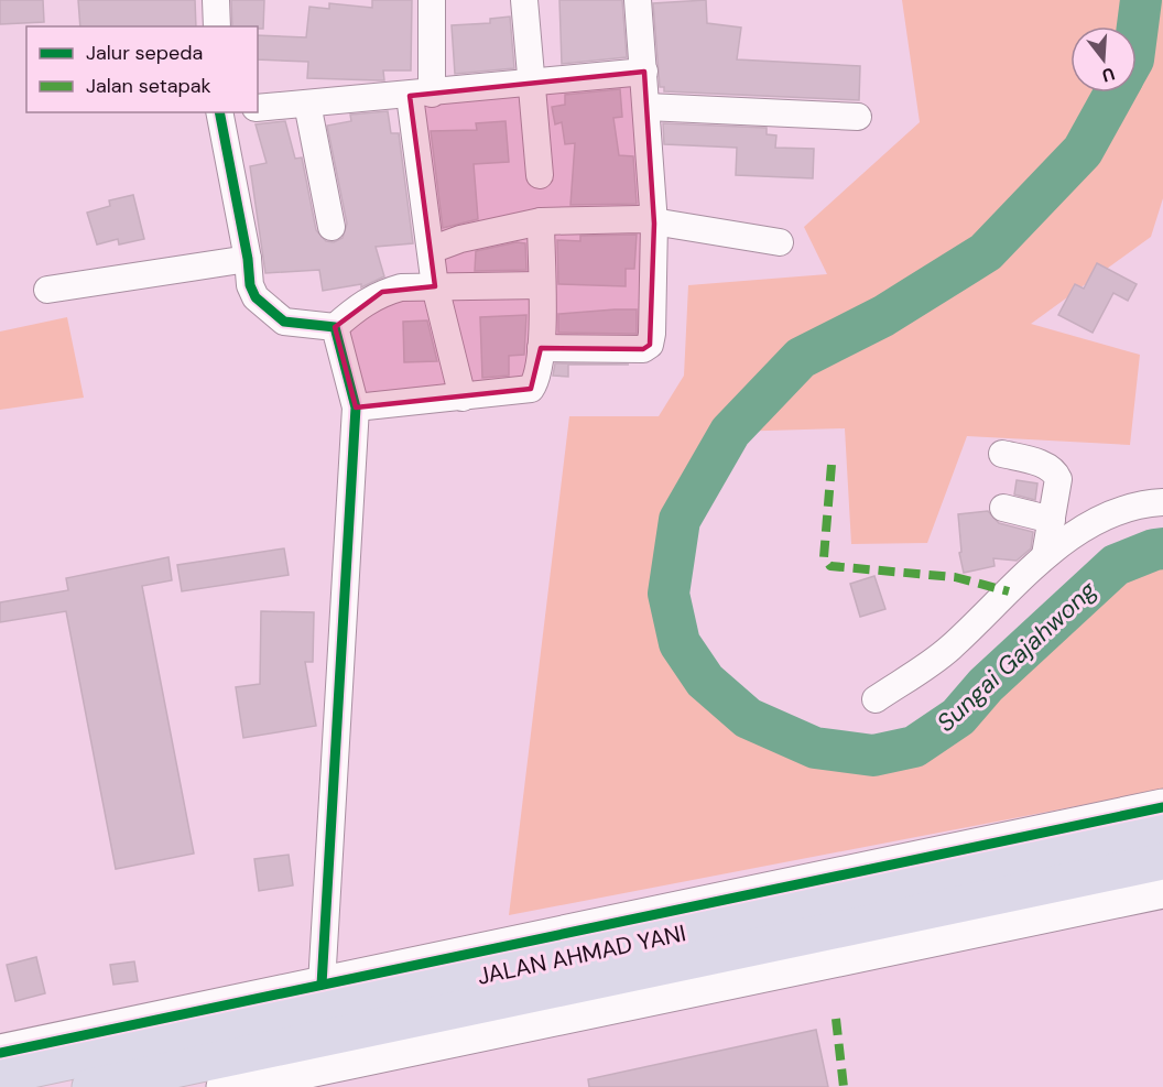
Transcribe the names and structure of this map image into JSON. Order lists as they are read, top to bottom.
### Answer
{
  "streets": {
    "highway": ["JALAN AHMAD YANI"]
  },
  "water": ["Sungai Gajahwong"],
  "legend": ["Jalur sepeda", "Jalan setapak"],
  "north": "bottom"
}
